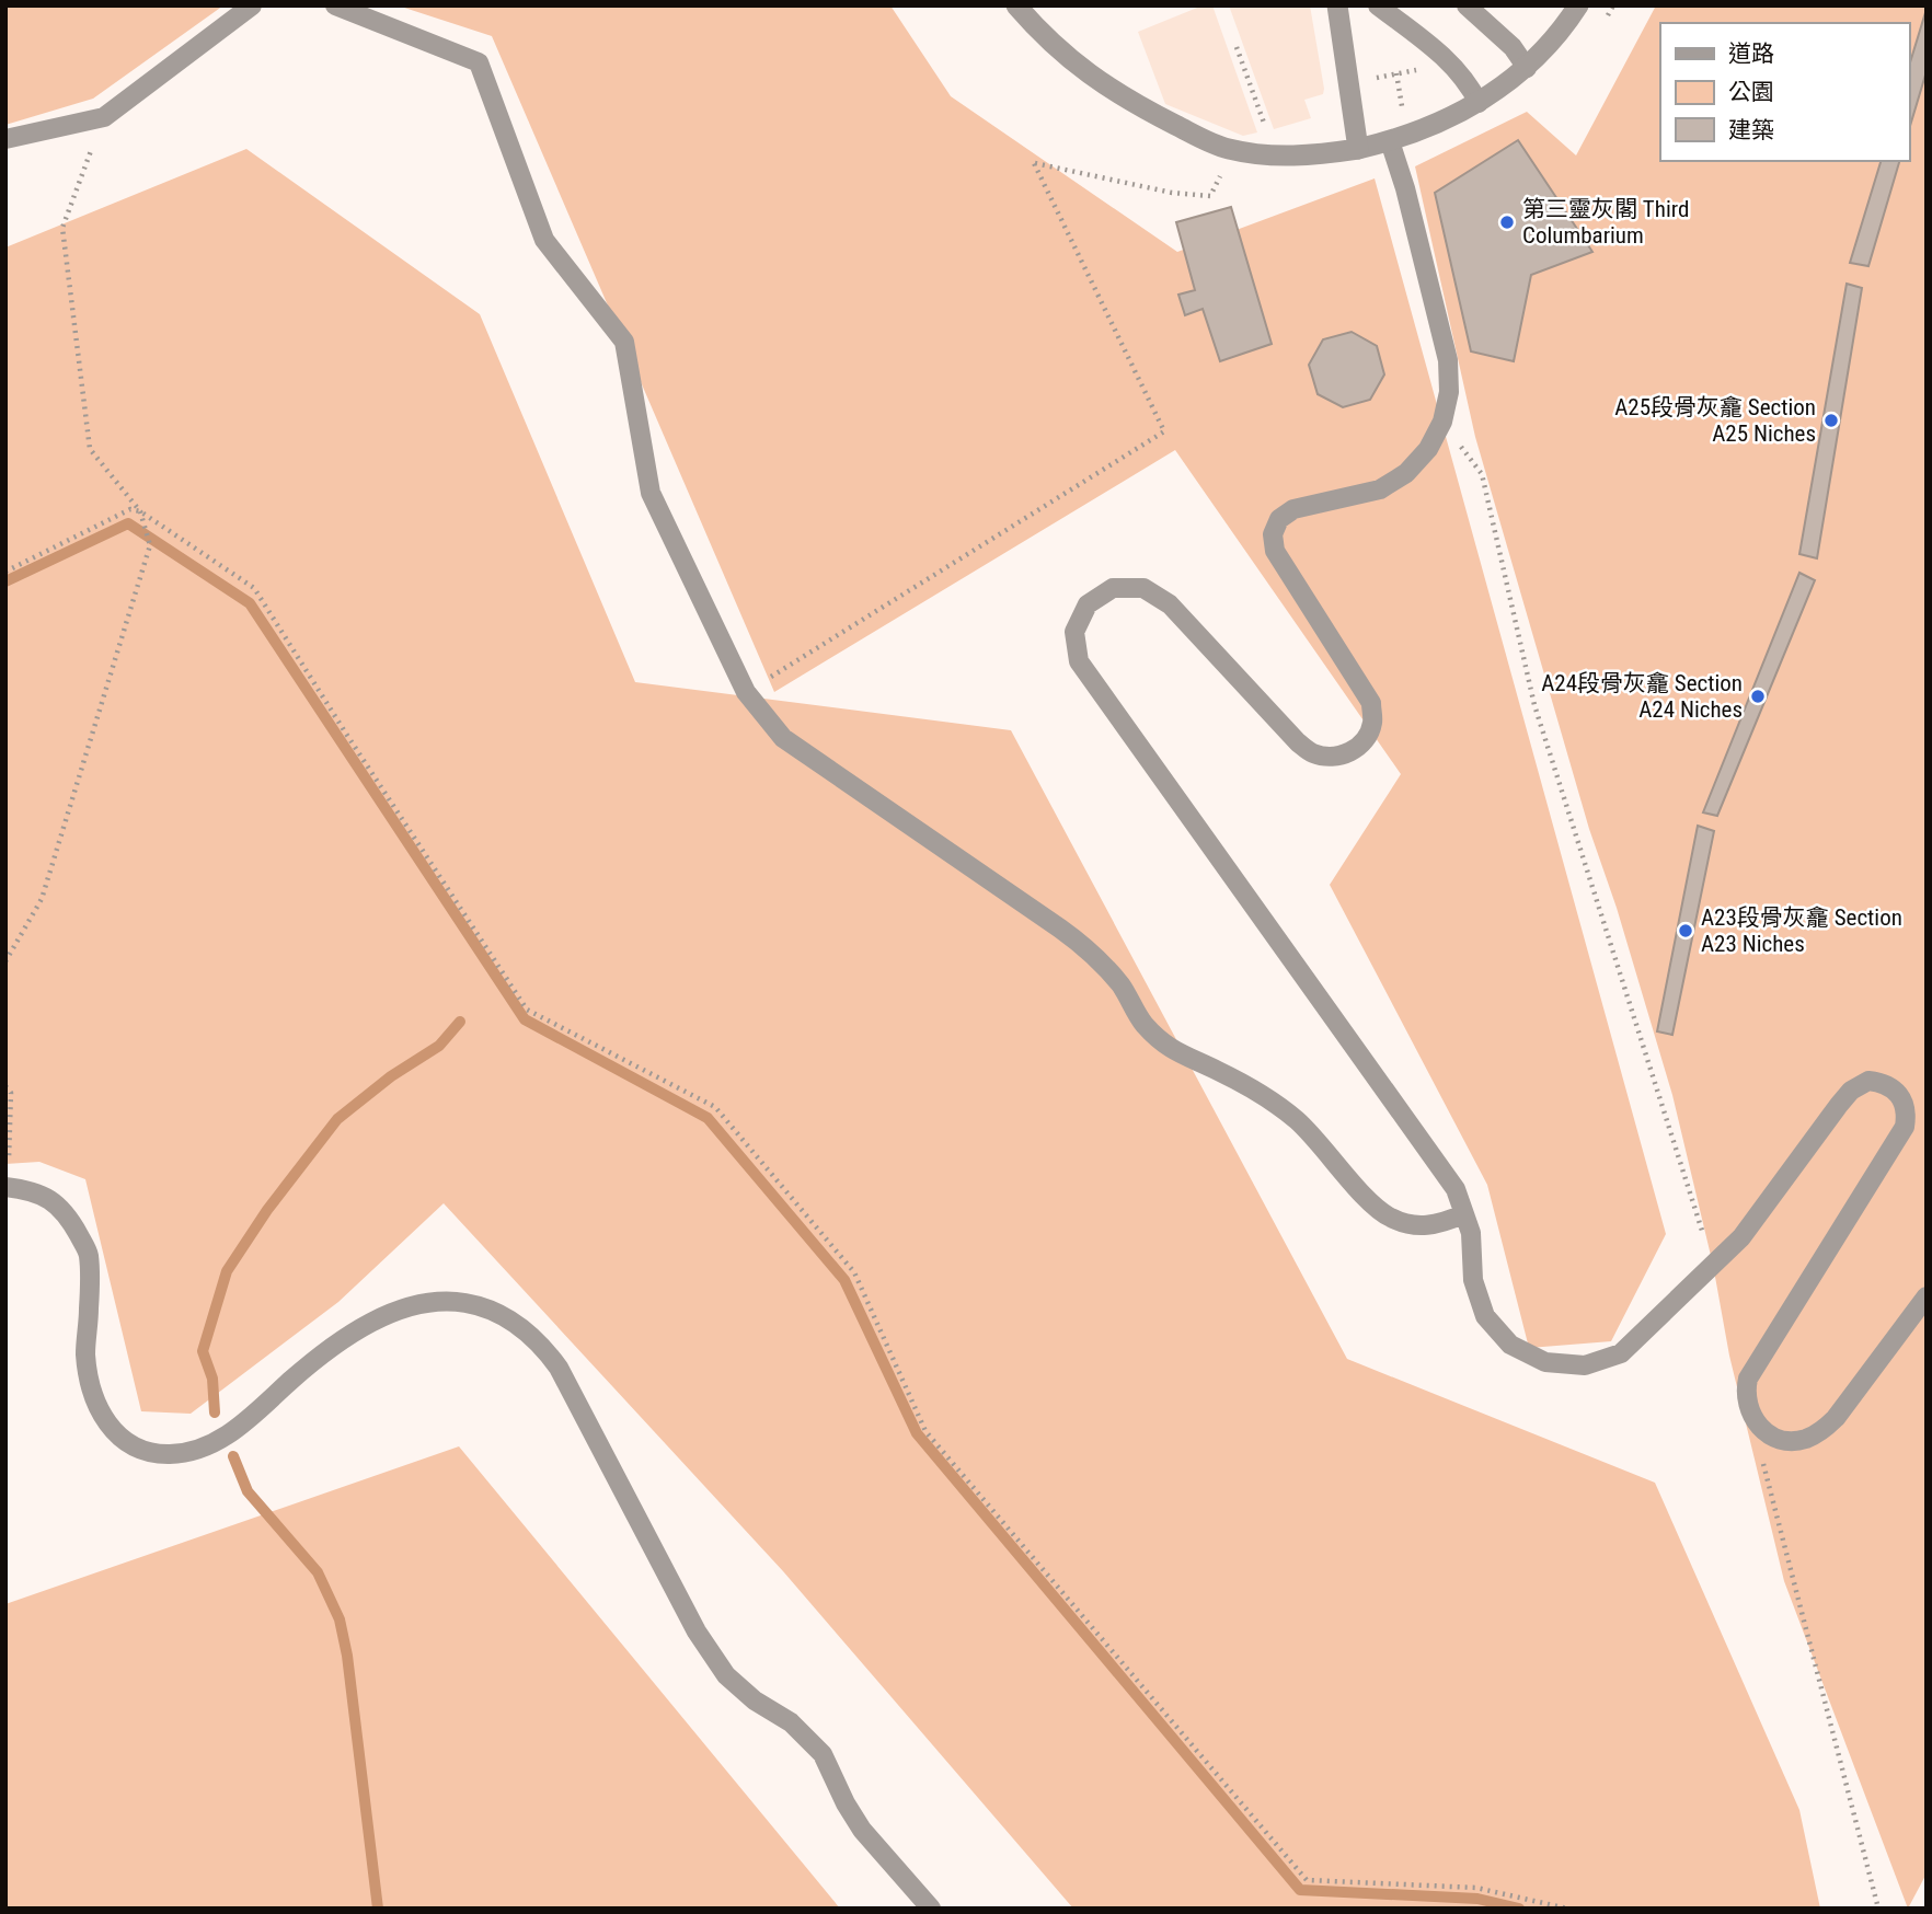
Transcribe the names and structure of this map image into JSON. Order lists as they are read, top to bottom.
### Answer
{
  "places": [
    "第三靈灰閣 Third Columbarium",
    "A25段骨灰龕 Section A25 Niches",
    "A24段骨灰龕 Section A24 Niches",
    "A23段骨灰龕 Section A23 Niches"
  ],
  "legend": ["道路", "公園", "建築"]
}
